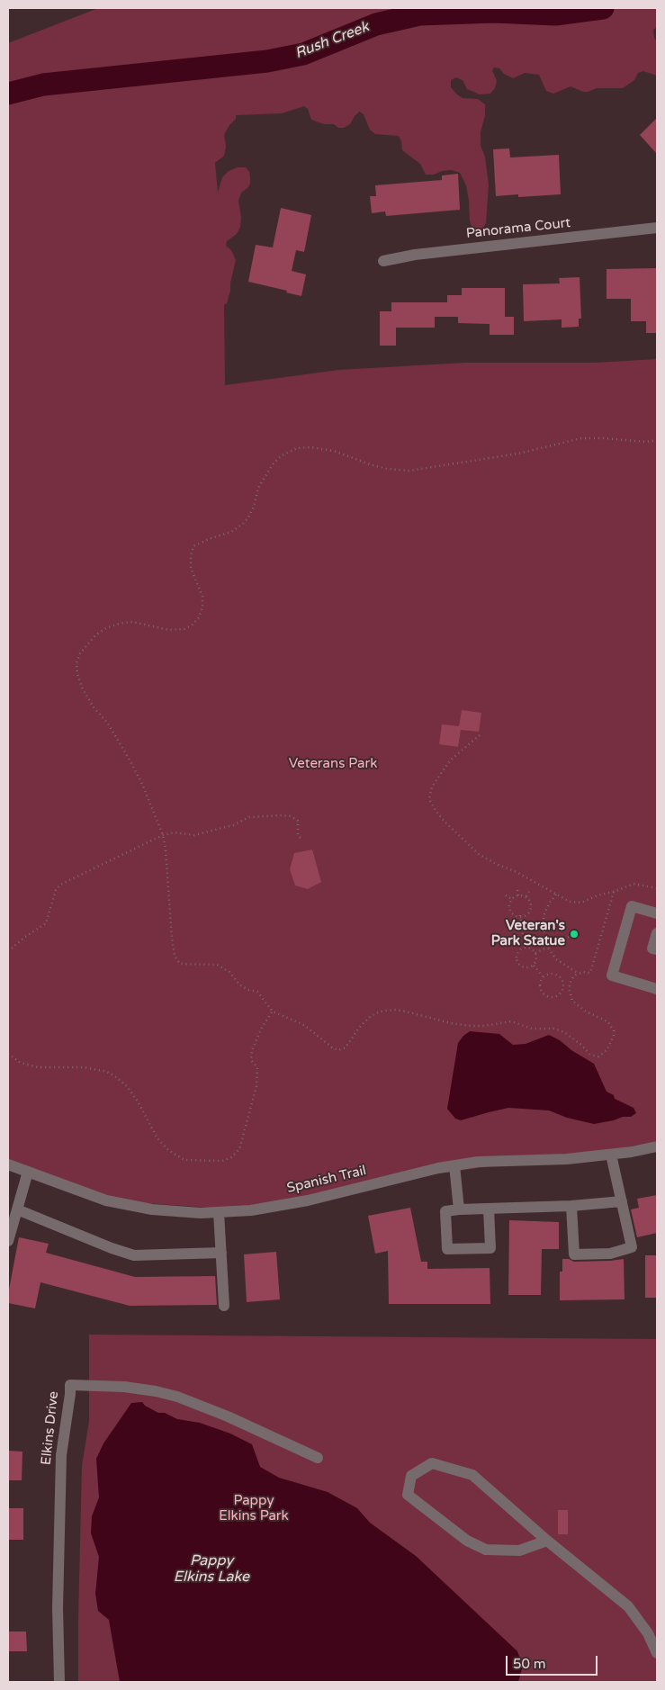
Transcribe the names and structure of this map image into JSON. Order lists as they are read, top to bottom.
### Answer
{
  "streets": {
    "street": ["Panorama Court", "Spanish Trail", "Elkins Drive"]
  },
  "water": ["Rush Creek", "Pappy Elkins Lake"],
  "parks": ["Veterans Park", "Pappy Elkins Park"],
  "places": ["Veteran's Park Statue"],
  "scale_bar": "50 m"
}
